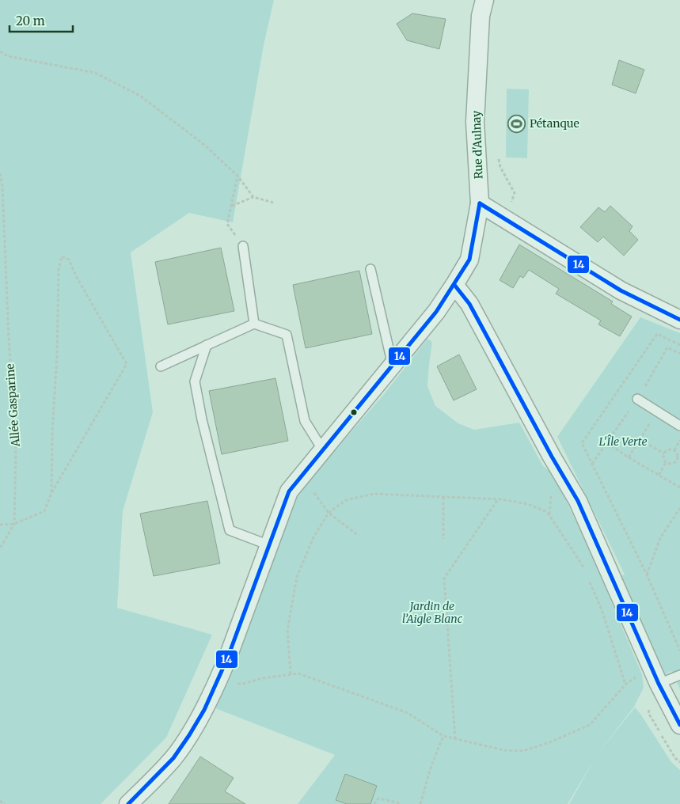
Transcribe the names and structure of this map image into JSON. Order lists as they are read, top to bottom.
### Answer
{
  "streets": {
    "street": ["Rue d'Aulnay"],
    "path": ["Allée Gasparine"]
  },
  "parks": ["L'Île Verte", "Jardin de l’Aigle Blanc"],
  "places": {
    "sports": ["Pétanque"]
  },
  "lines": ["transit line 14"],
  "scale_bar": "20 m"
}
